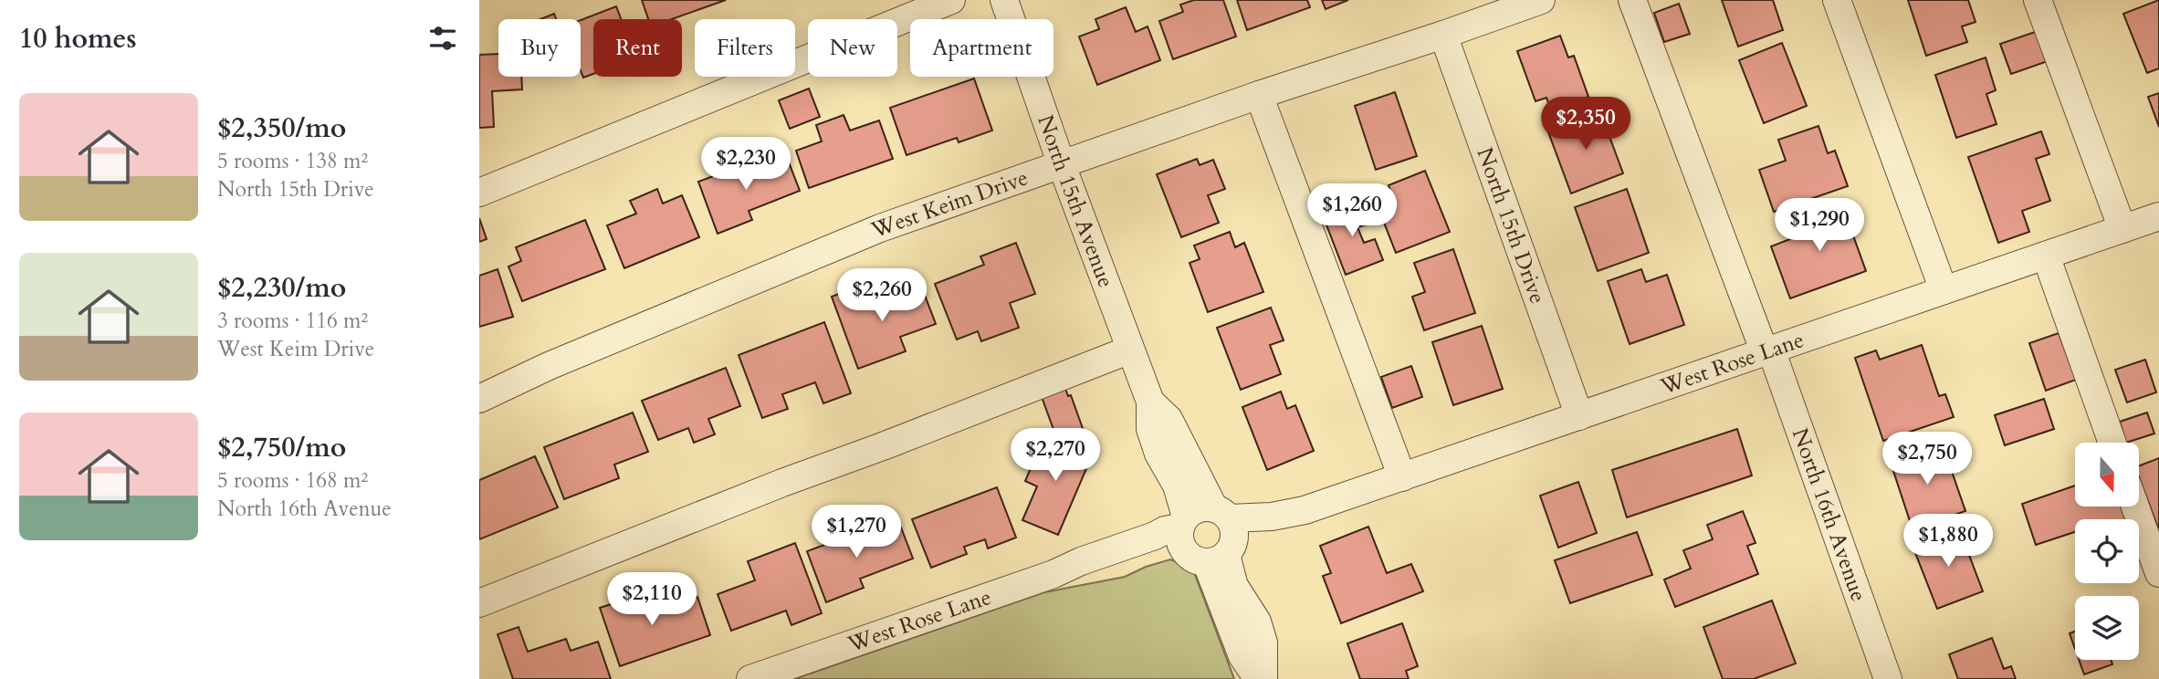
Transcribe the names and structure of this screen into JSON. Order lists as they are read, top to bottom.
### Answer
{
  "streets": {
    "street": [
      "North 15th Avenue",
      "West Keim Drive",
      "North 15th Drive",
      "West Rose Lane",
      "North 16th Avenue"
    ]
  },
  "crossings": [
    ["North 15th Avenue", "West Keim Drive"],
    ["North 15th Avenue", "West Rose Lane"],
    ["West Keim Drive", "North 15th Drive"],
    ["North 15th Drive", "West Rose Lane"],
    ["West Rose Lane", "North 16th Avenue"]
  ],
  "north": "bottom",
  "page": {
    "heading": "10 homes",
    "chip": [
      "Buy",
      "Rent",
      "Filters",
      "New",
      "Apartment"
    ],
    "list": [
      {
        "name": "$2,350/mo",
        "note": "5 rooms · 138 m² · North 15th Drive"
      },
      {
        "name": "$2,230/mo",
        "note": "3 rooms · 116 m² · West Keim Drive"
      },
      {
        "name": "$2,750/mo",
        "note": "5 rooms · 168 m² · North 16th Avenue"
      }
    ],
    "price": [
      "$2,350",
      "$2,230",
      "$1,260",
      "$1,290",
      "$2,260",
      "$2,270",
      "$2,750",
      "$1,270",
      "$1,880",
      "$2,110"
    ]
  }
}
